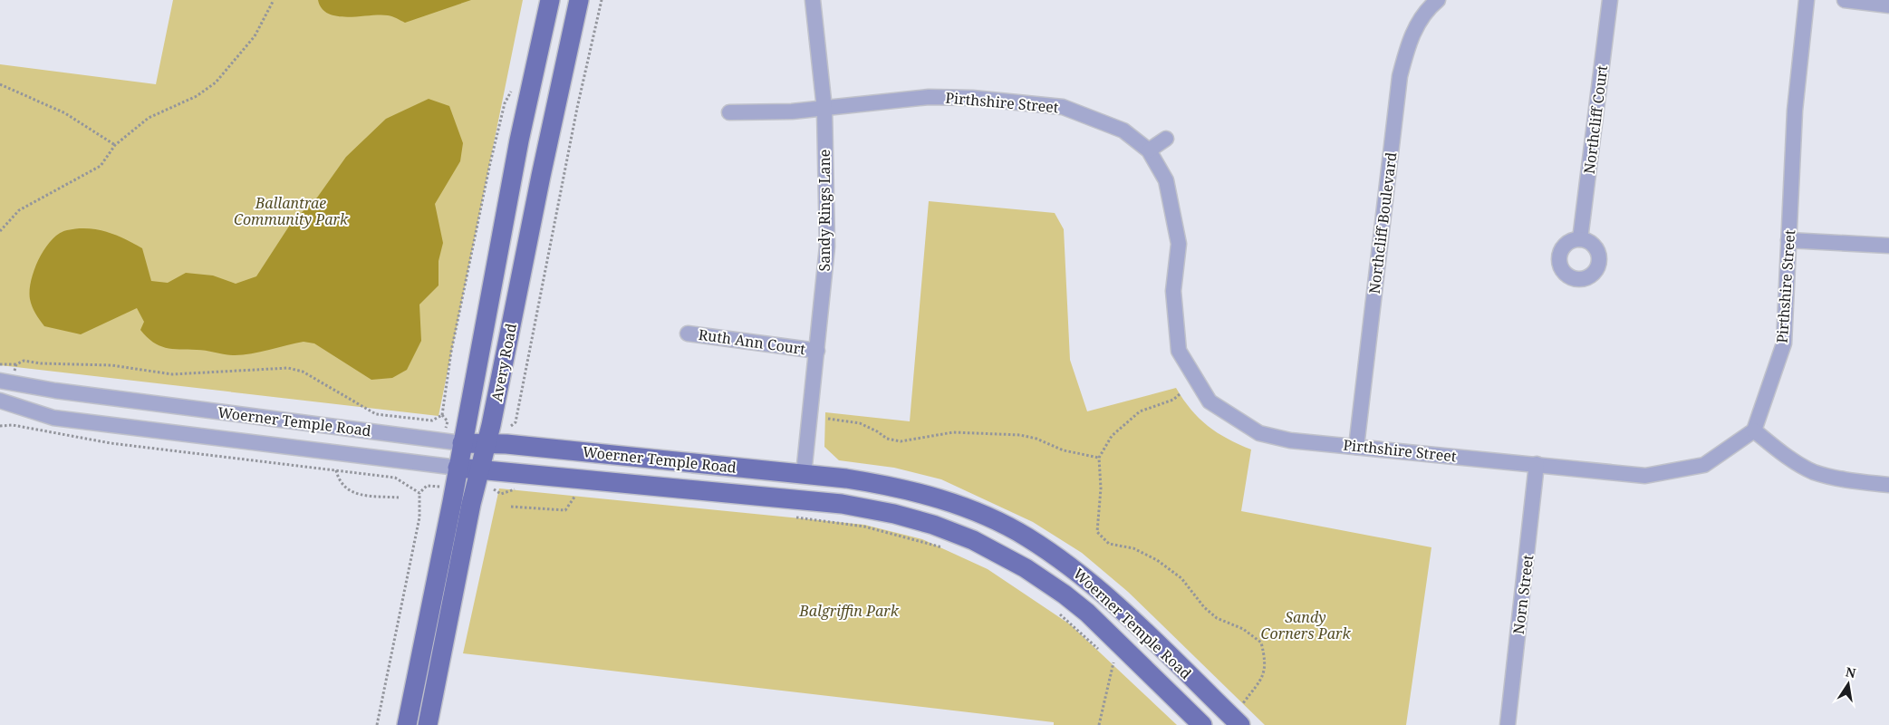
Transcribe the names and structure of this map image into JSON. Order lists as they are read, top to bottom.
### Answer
{
  "streets": {
    "main road": ["Avery Road", "Woerner Temple Road"],
    "street": [
      "Pirthshire Street",
      "Northcliff Court",
      "Sandy Rings Lane",
      "Northcliff Boulevard",
      "Ruth Ann Court",
      "Norn Street"
    ]
  },
  "crossings": [
    ["Pirthshire Street", "Sandy Rings Lane"],
    ["Pirthshire Street", "Northcliff Boulevard"],
    ["Pirthshire Street", "Norn Street"],
    ["Sandy Rings Lane", "Ruth Ann Court"],
    ["Sandy Rings Lane", "Woerner Temple Road"],
    ["Avery Road", "Woerner Temple Road"]
  ],
  "parks": ["Ballantrae Community Park", "Balgriffin Park", "Sandy Corners Park"],
  "north": "top"
}
